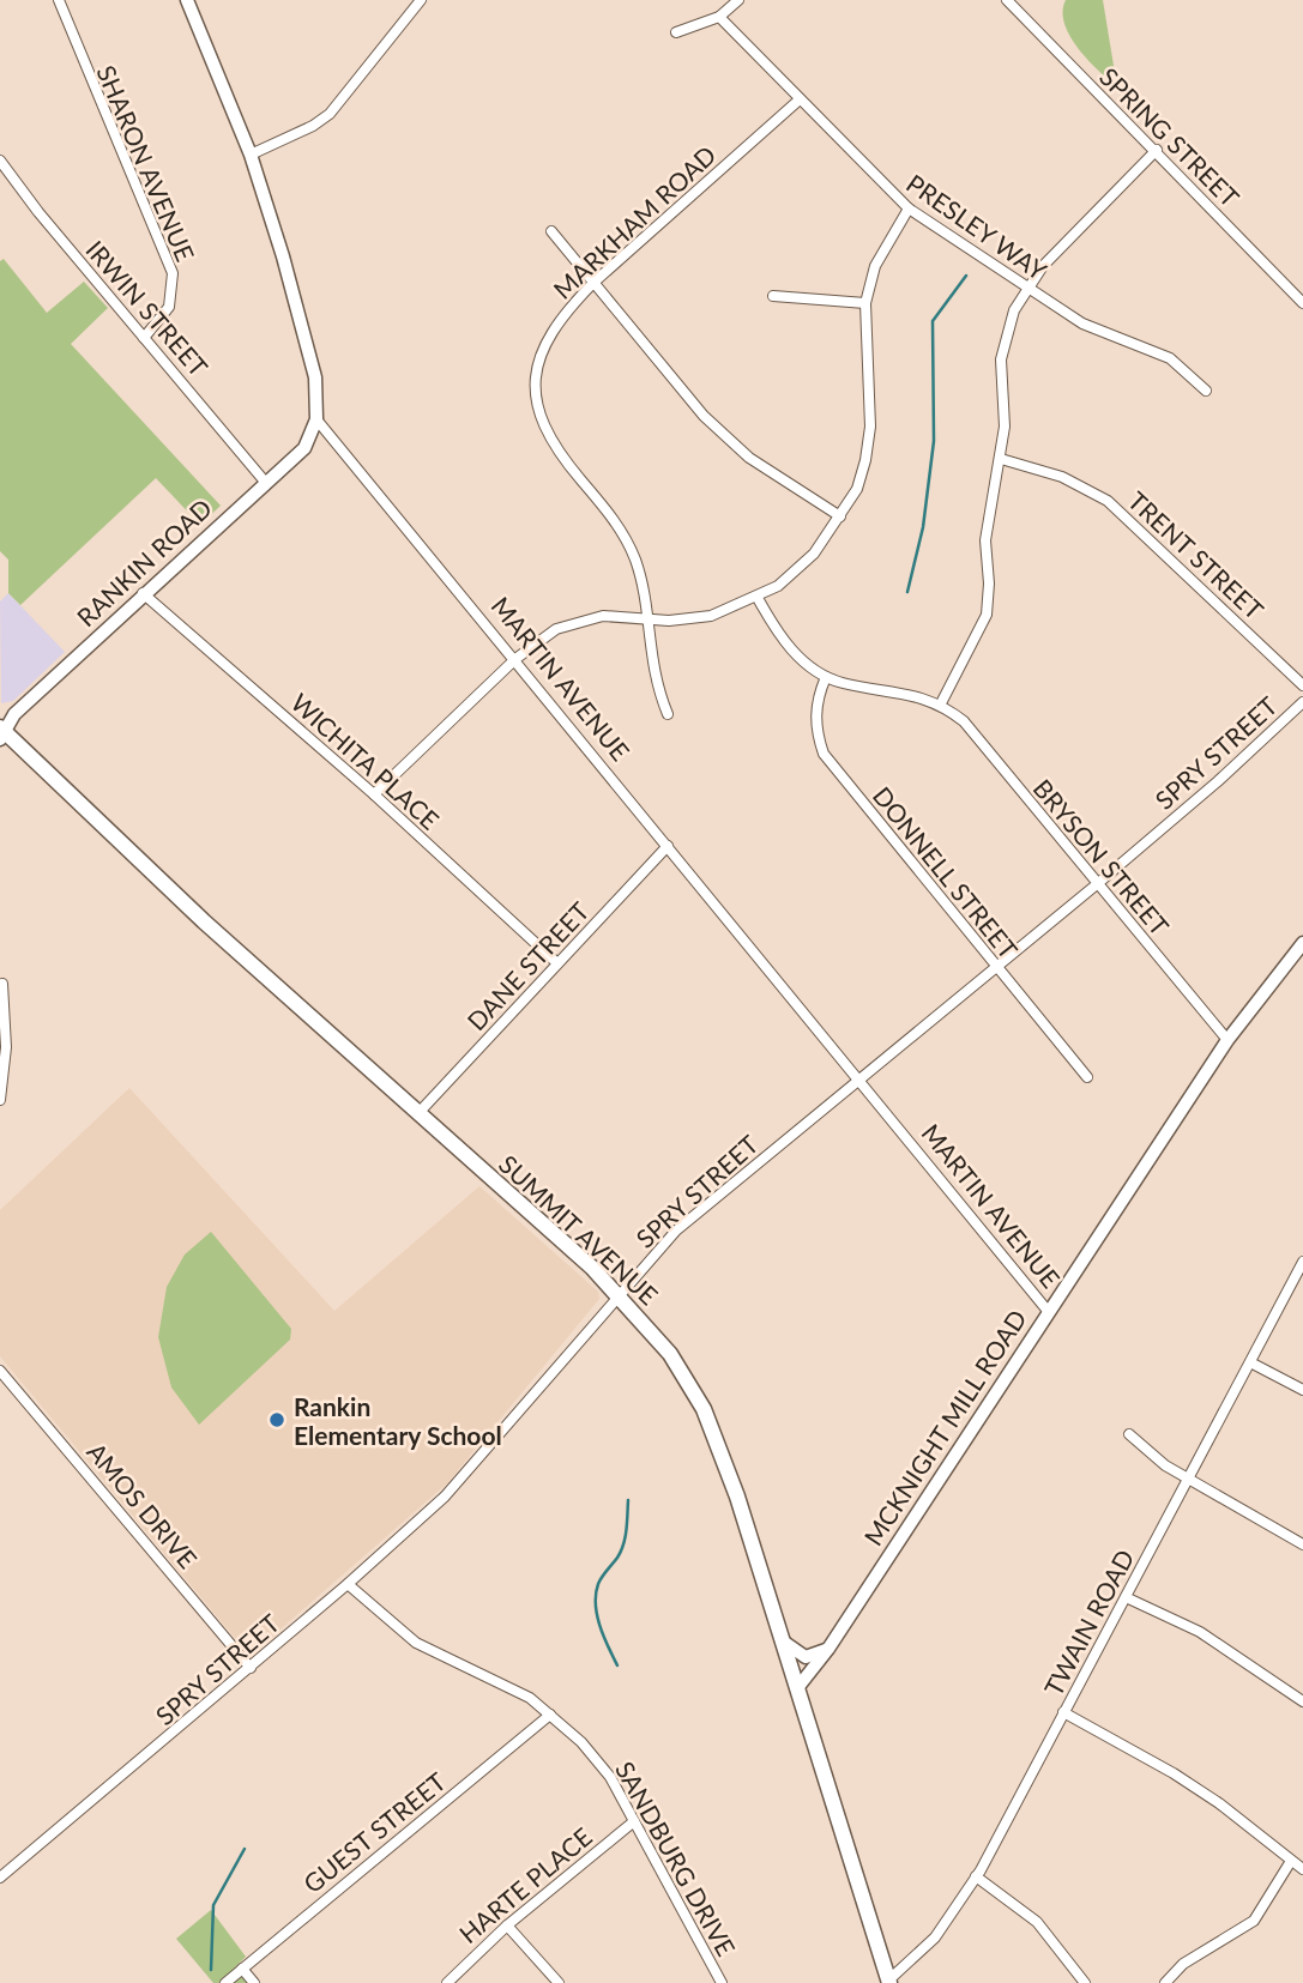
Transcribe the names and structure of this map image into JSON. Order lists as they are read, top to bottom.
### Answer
{
  "streets": {
    "main road": ["SUMMIT AVENUE"],
    "street": [
      "SPRING STREET",
      "SHARON AVENUE",
      "MARKHAM ROAD",
      "PRESLEY WAY",
      "IRWIN STREET",
      "TRENT STREET",
      "RANKIN ROAD",
      "MARTIN AVENUE",
      "SPRY STREET",
      "WICHITA PLACE",
      "BRYSON STREET",
      "DONNELL STREET",
      "DANE STREET",
      "MCKNIGHT MILL ROAD",
      "AMOS DRIVE",
      "TWAIN ROAD",
      "GUEST STREET",
      "SANDBURG DRIVE",
      "HARTE PLACE"
    ]
  },
  "crossings": [
    ["SHARON AVENUE", "IRWIN STREET"],
    ["MARKHAM ROAD", "PRESLEY WAY"],
    ["IRWIN STREET", "RANKIN ROAD"],
    ["RANKIN ROAD", "MARTIN AVENUE"],
    ["RANKIN ROAD", "WICHITA PLACE"],
    ["RANKIN ROAD", "SUMMIT AVENUE"],
    ["MARTIN AVENUE", "SPRY STREET"],
    ["MARTIN AVENUE", "DANE STREET"],
    ["MARTIN AVENUE", "MCKNIGHT MILL ROAD"],
    ["SPRY STREET", "BRYSON STREET"],
    ["SPRY STREET", "DONNELL STREET"],
    ["SPRY STREET", "SUMMIT AVENUE"],
    ["SPRY STREET", "AMOS DRIVE"],
    ["SPRY STREET", "SANDBURG DRIVE"],
    ["WICHITA PLACE", "DANE STREET"],
    ["BRYSON STREET", "MCKNIGHT MILL ROAD"],
    ["DANE STREET", "SUMMIT AVENUE"],
    ["SUMMIT AVENUE", "MCKNIGHT MILL ROAD"],
    ["SUMMIT AVENUE", "TWAIN ROAD"],
    ["GUEST STREET", "SANDBURG DRIVE"],
    ["SANDBURG DRIVE", "HARTE PLACE"]
  ],
  "places": ["Rankin Elementary School"]
}
